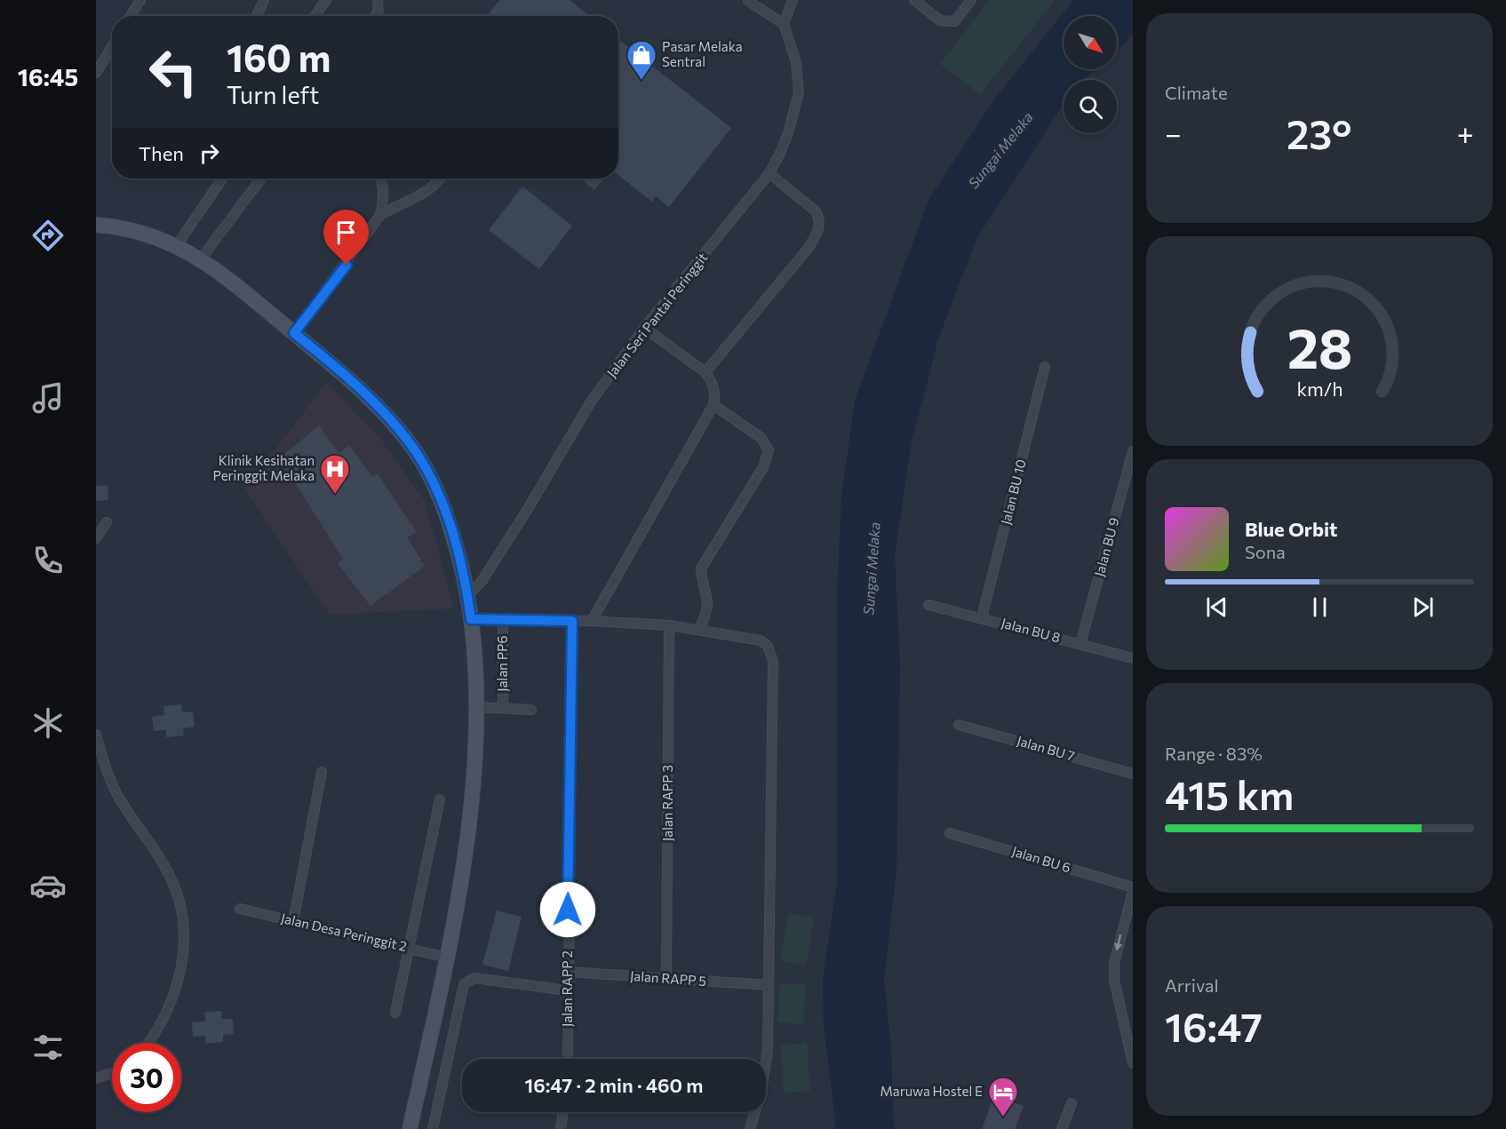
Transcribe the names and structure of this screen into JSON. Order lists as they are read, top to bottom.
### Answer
{
  "streets": {
    "street": [
      "Jalan Seri Pantai Peringgit",
      "Jalan BU 10",
      "Jalan BU 9",
      "Jalan BU 8",
      "Jalan PP6",
      "Jalan BU 7",
      "Jalan RAPP 3",
      "Jalan BU 6",
      "Jalan Desa Peringgit 2",
      "Jalan RAPP 5",
      "Jalan RAPP 2"
    ]
  },
  "crossings": [
    ["Jalan BU 10", "Jalan BU 8"],
    ["Jalan BU 9", "Jalan BU 8"],
    ["Jalan RAPP 3", "Jalan RAPP 5"],
    ["Jalan RAPP 5", "Jalan RAPP 2"]
  ],
  "water": ["Sungai Melaka"],
  "places": {
    "shop": ["Pasar Melaka Sentral"],
    "hospital": ["Klinik Kesihatan Peringgit Melaka"],
    "hotel": ["Maruwa Hostel E"]
  },
  "north": "bottom right",
  "page": {
    "tabs": "16:45",
    "tile": [
      "Climate",
      ["Range · 83%", "415 km"],
      ["Arrival", "16:47"]
    ],
    "turn": ["160 m", "Turn left"],
    "heat": ["−", "23°", "+"],
    "then": "Then",
    "song": ["Blue Orbit", "Sona"],
    "limit": "30",
    "trip": "16:47 · 2 min · 460 m",
    "gauge": ["28", "km/h"]
  }
}
